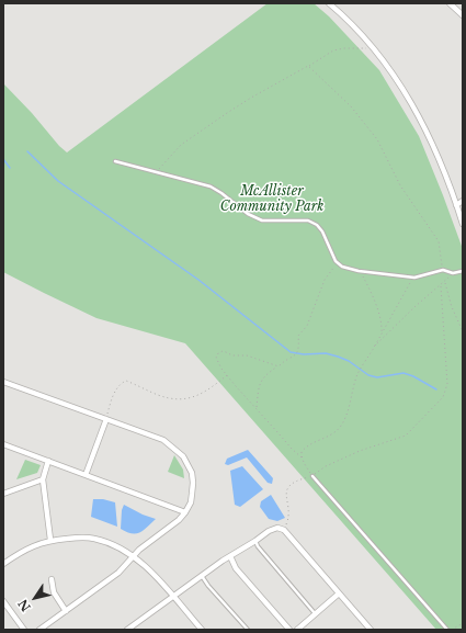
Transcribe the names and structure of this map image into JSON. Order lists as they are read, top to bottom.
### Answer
{
  "parks": ["McAllister Community Park"],
  "north": "bottom left"
}
